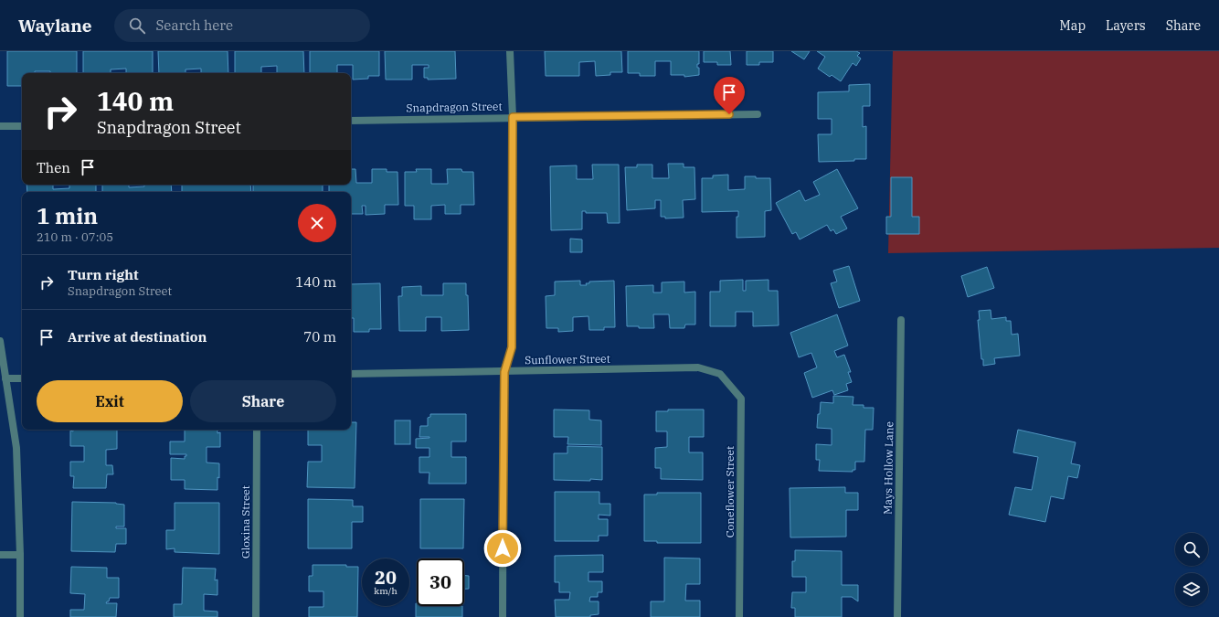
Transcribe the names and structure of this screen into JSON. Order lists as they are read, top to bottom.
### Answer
{
  "streets": {
    "street": [
      "Snapdragon Street",
      "Sunflower Street",
      "Mays Hollow Lane",
      "Coneflower Street",
      "Gloxina Street"
    ]
  },
  "crossings": [
    ["Sunflower Street", "Coneflower Street"]
  ],
  "page": {
    "header": "Waylane",
    "search": "Search here",
    "nav": ["Map", "Layers", "Share"],
    "turn": ["140 m", "Snapdragon Street"],
    "then": "Then",
    "heading": ["1 min", "210 m · 07:05"],
    "list": [
      {
        "name": "Turn right",
        "note": "Snapdragon Street",
        "value": "140 m"
      },
      {
        "name": "Arrive at destination",
        "value": "70 m"
      }
    ],
    "buttons": ["Exit", "Share"],
    "speed": "20 km/h",
    "limit": "30"
  }
}
